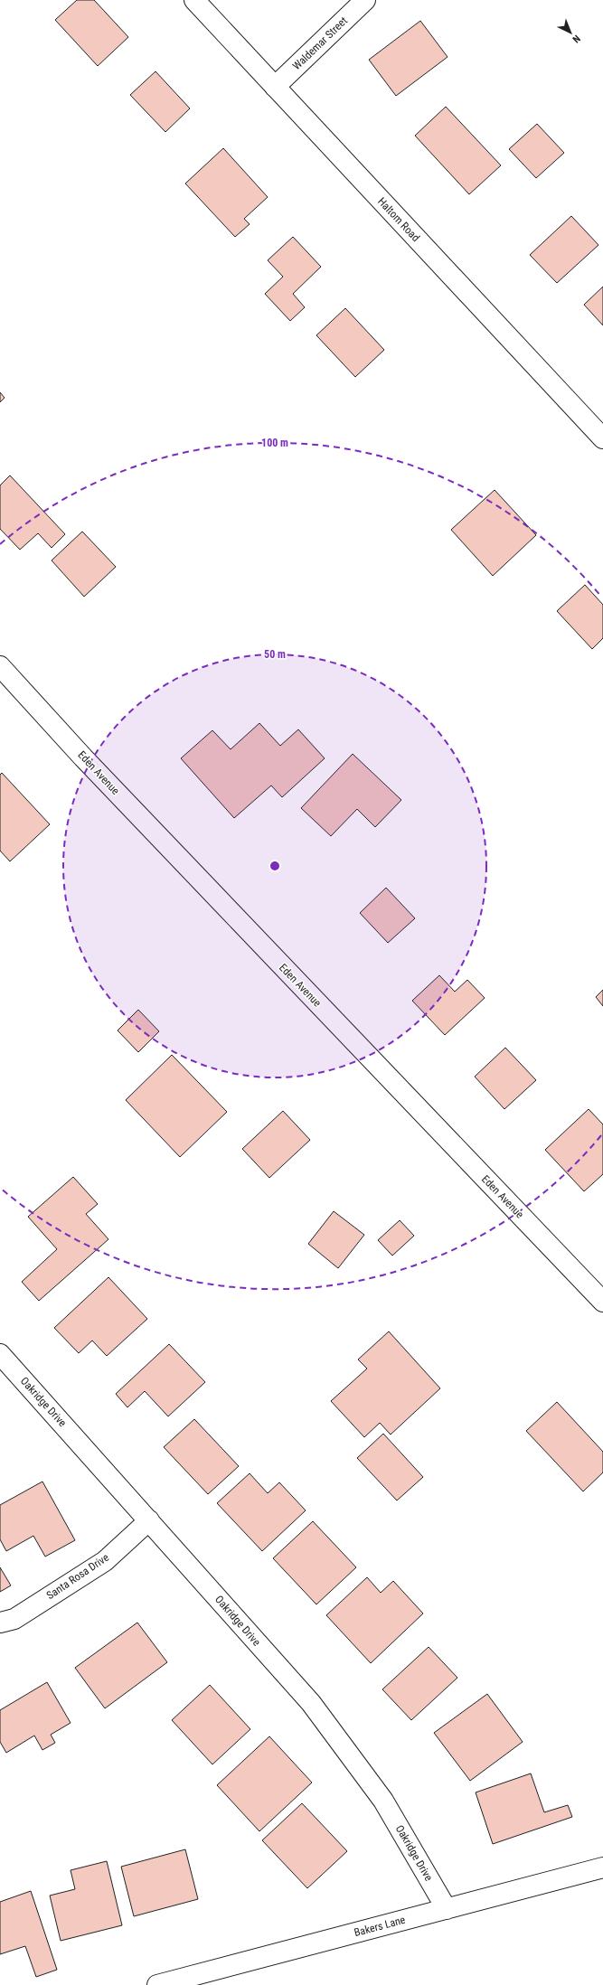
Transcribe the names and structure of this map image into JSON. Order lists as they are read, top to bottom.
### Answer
{
  "streets": {
    "street": [
      "Waldemar Street",
      "Haltom Road",
      "Eden Avenue",
      "Oakridge Drive",
      "Santa Rosa Drive",
      "Bakers Lane"
    ]
  },
  "crossings": [
    ["Waldemar Street", "Haltom Road"],
    ["Oakridge Drive", "Santa Rosa Drive"],
    ["Oakridge Drive", "Bakers Lane"]
  ],
  "north": "bottom right",
  "rings": ["100 m", "50 m"]
}
